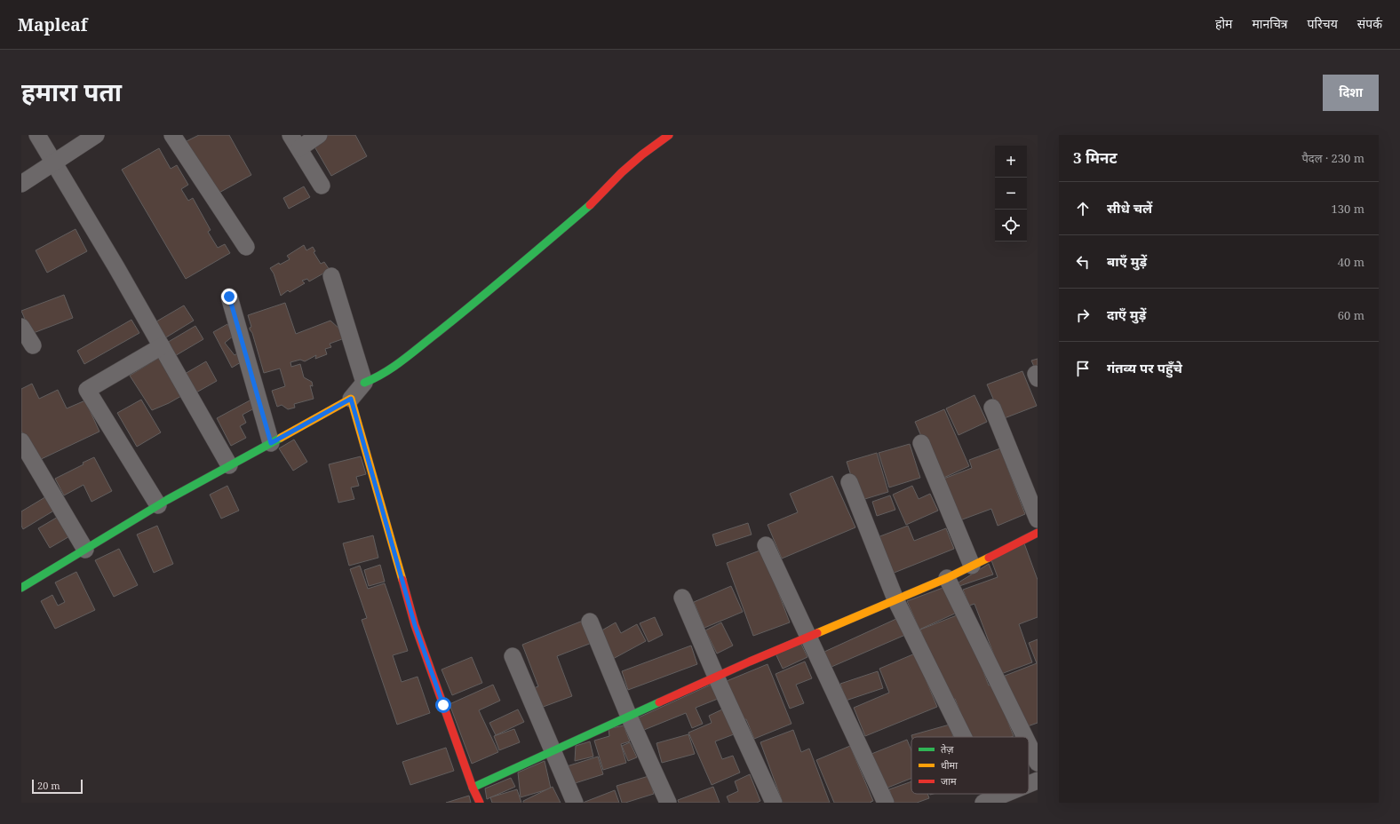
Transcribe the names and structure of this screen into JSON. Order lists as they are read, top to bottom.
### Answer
{
  "legend": ["तेज़", "धीमा", "जाम"],
  "scale_bar": "20 m",
  "page": {
    "header": "Mapleaf",
    "nav": [
      "होम",
      "मानचित्र",
      "परिचय",
      "संपर्क"
    ],
    "title": "हमारा पता",
    "buttons": "दिशा",
    "heading": ["3 मिनट", "पैदल · 230 m"],
    "map_buttons": ["+", "−"],
    "list": [
      ["सीधे चलें", "130 m"],
      ["बाएँ मुड़ें", "40 m"],
      ["दाएँ मुड़ें", "60 m"],
      "गंतव्य पर पहुँचे"
    ],
    "scale": "20 m"
  }
}
